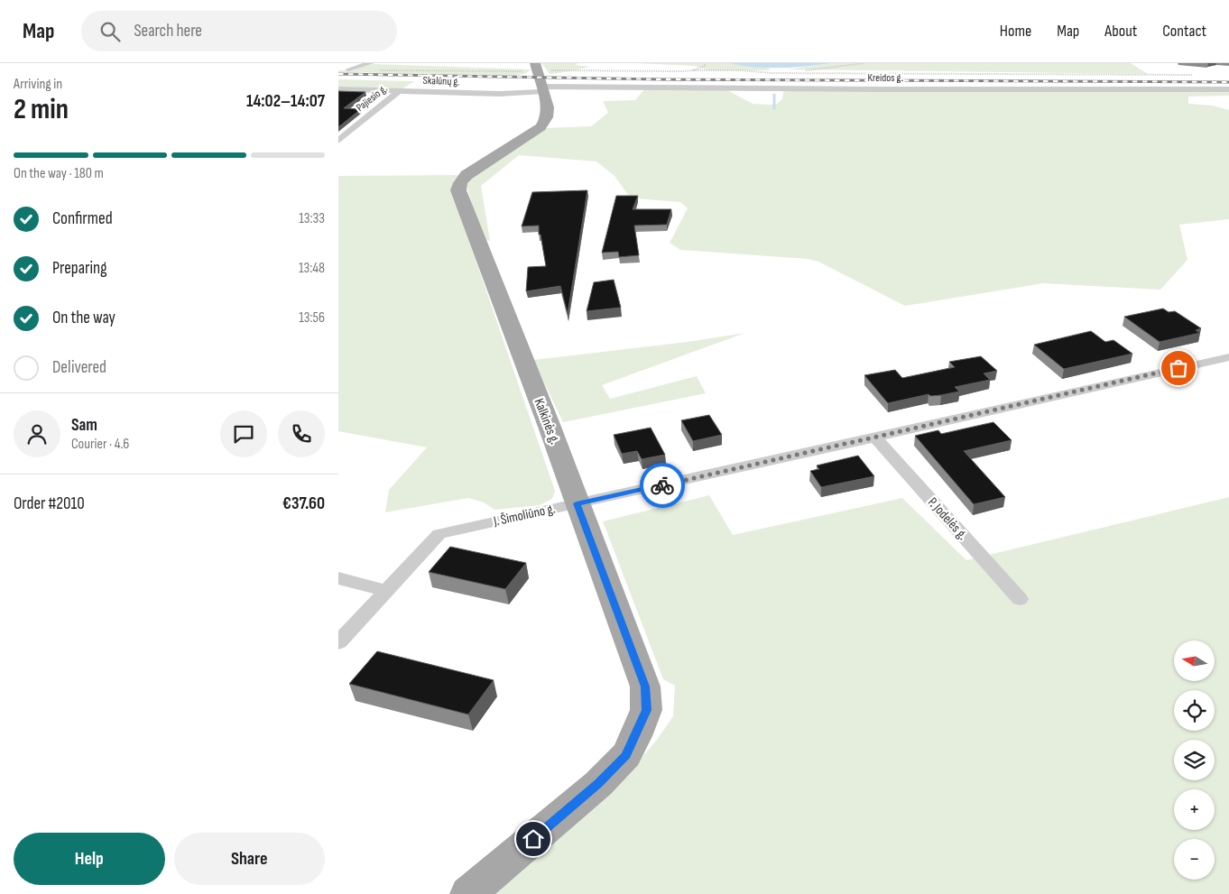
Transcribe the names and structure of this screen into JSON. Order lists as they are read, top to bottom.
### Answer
{
  "streets": {
    "main road": ["Kalkinės g."],
    "street": [
      "Kreidos g.",
      "Skalūnų g.",
      "Pajiesio g.",
      "J. Šimoliūno g.",
      "P. Jodelės g."
    ]
  },
  "crossings": [
    ["Kreidos g.", "Skalūnų g."],
    ["Kreidos g.", "Kalkinės g."],
    ["Skalūnų g.", "Pajiesio g."],
    ["Skalūnų g.", "Kalkinės g."],
    ["Kalkinės g.", "J. Šimoliūno g."],
    ["J. Šimoliūno g.", "P. Jodelės g."]
  ],
  "north": "left",
  "page": {
    "header": "Map",
    "search": "Search here",
    "nav": [
      "Home",
      "Map",
      "About",
      "Contact"
    ],
    "heading": ["2 min", "Arriving in", "14:02–14:07"],
    "panel": [
      "Sam",
      "Courier · 4.6",
      "Order #2010",
      "€37.60"
    ],
    "bar": "On the way · 180 m",
    "list": [
      ["Confirmed", "13:33"],
      ["Preparing", "13:48"],
      ["On the way", "13:56"],
      "Delivered"
    ],
    "map_buttons": ["+", "−"],
    "buttons": ["Help", "Share"]
  }
}
